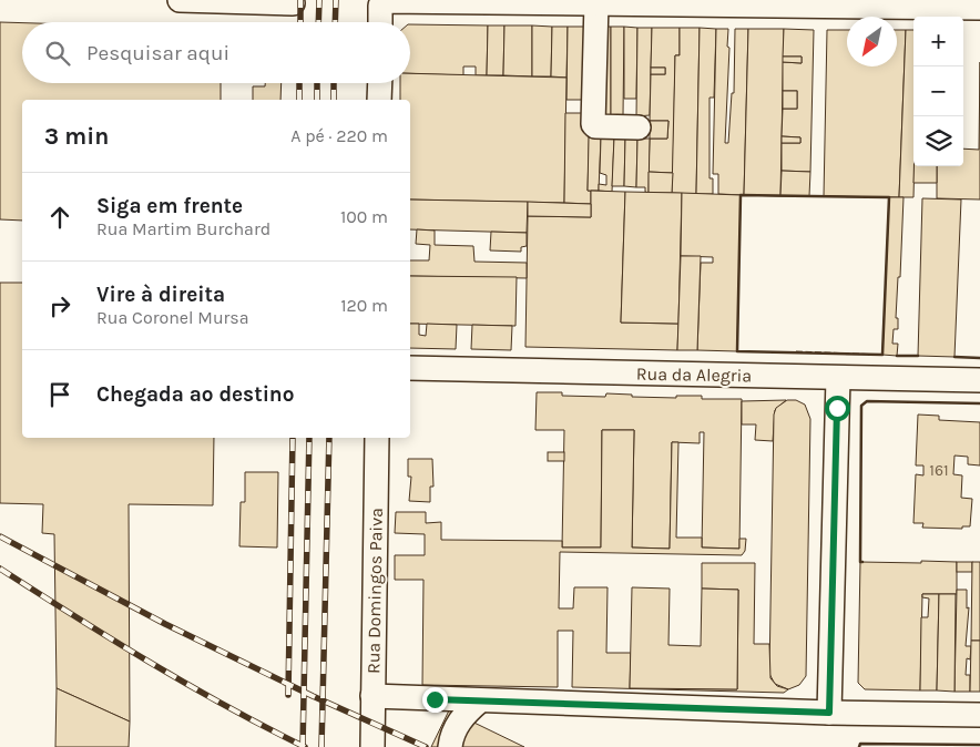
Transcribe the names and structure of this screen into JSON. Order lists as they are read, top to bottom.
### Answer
{
  "streets": {
    "street": ["Rua da Alegria", "Rua Domingos Paiva"]
  },
  "house_numbers": ["161"],
  "north": "bottom left",
  "page": {
    "map_buttons": ["+", "−"],
    "search": "Pesquisar aqui",
    "heading": ["3 min", "A pé · 220 m"],
    "list": [
      ["Siga em frente", "Rua Martim Burchard", "100 m"],
      ["Vire à direita", "Rua Coronel Mursa", "120 m"],
      "Chegada ao destino"
    ]
  }
}
